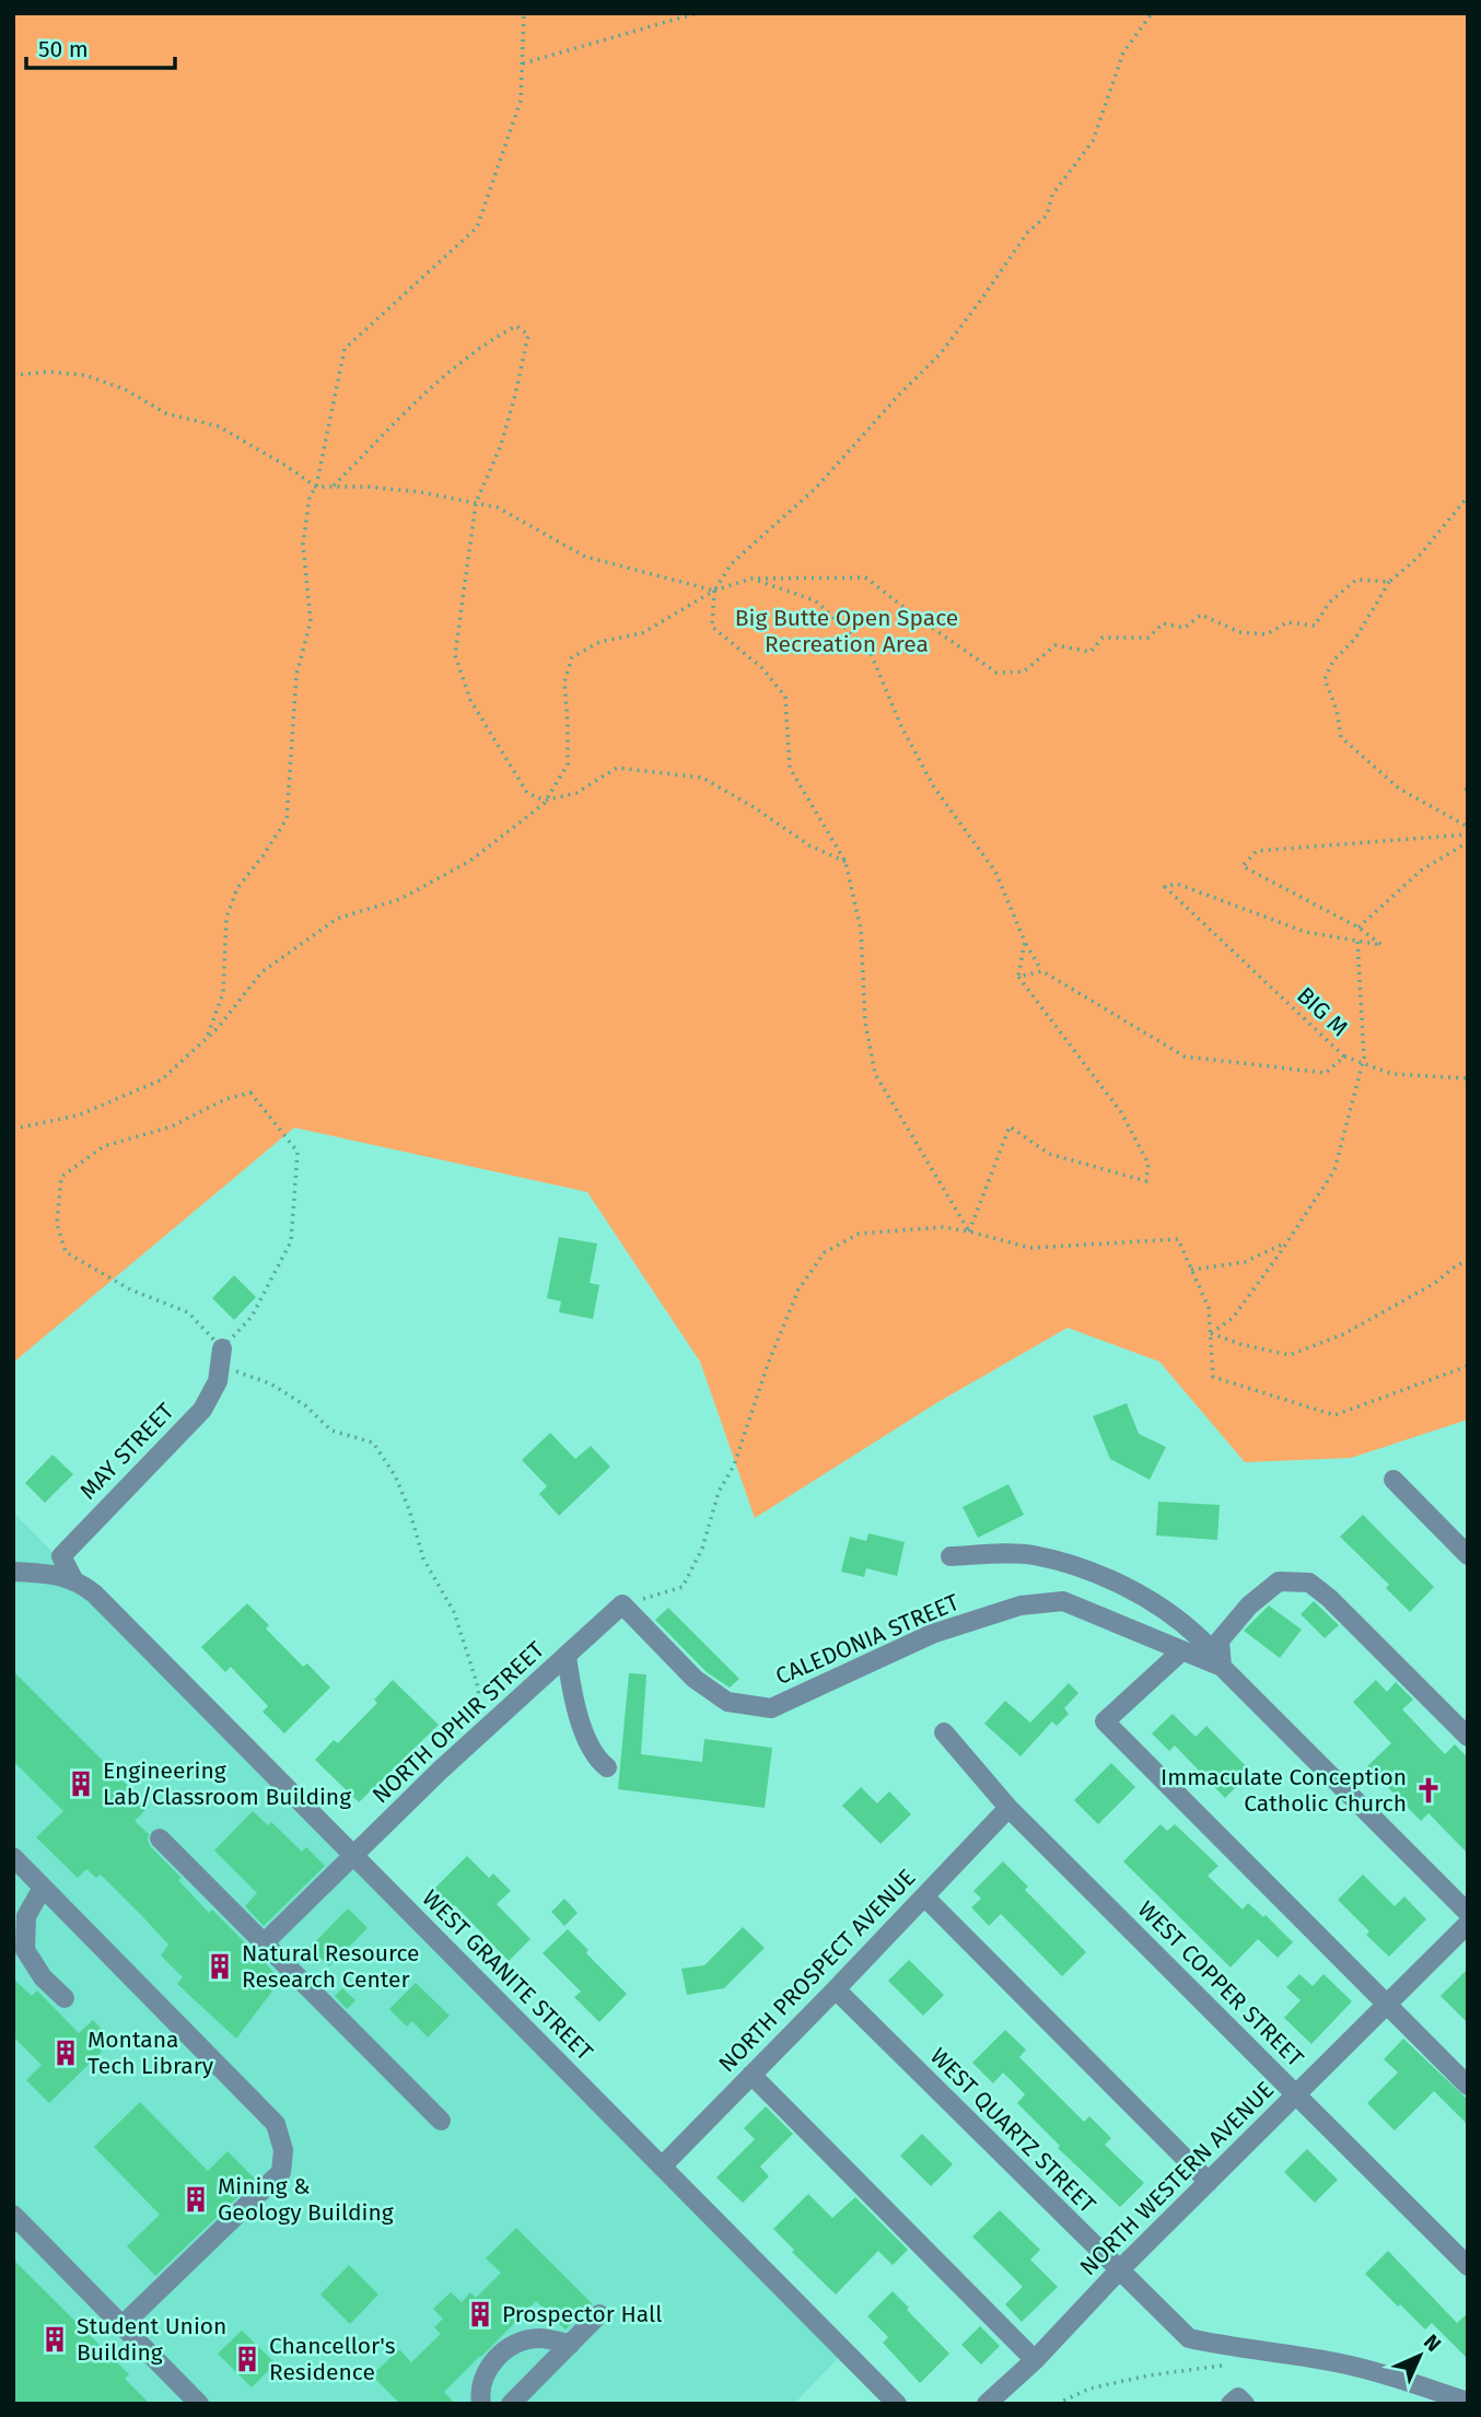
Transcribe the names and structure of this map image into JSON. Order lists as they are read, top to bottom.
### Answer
{
  "streets": {
    "street": [
      "MAY STREET",
      "CALEDONIA STREET",
      "NORTH OPHIR STREET",
      "NORTH PROSPECT AVENUE",
      "WEST GRANITE STREET",
      "WEST COPPER STREET",
      "WEST QUARTZ STREET",
      "NORTH WESTERN AVENUE"
    ],
    "path": ["BIG M"]
  },
  "crossings": [
    ["MAY STREET", "WEST GRANITE STREET"],
    ["CALEDONIA STREET", "NORTH OPHIR STREET"],
    ["NORTH OPHIR STREET", "WEST GRANITE STREET"],
    ["NORTH PROSPECT AVENUE", "WEST GRANITE STREET"],
    ["NORTH PROSPECT AVENUE", "WEST COPPER STREET"],
    ["NORTH PROSPECT AVENUE", "WEST QUARTZ STREET"],
    ["WEST COPPER STREET", "NORTH WESTERN AVENUE"],
    ["WEST QUARTZ STREET", "NORTH WESTERN AVENUE"]
  ],
  "parks": ["Big Butte Open Space Recreation Area"],
  "places": {
    "building": [
      "Engineering Lab/Classroom Building",
      "Natural Resource Research Center",
      "Montana Tech Library",
      "Mining & Geology Building",
      "Prospector Hall",
      "Student Union Building",
      "Chancellor's Residence"
    ],
    "church": ["Immaculate Conception Catholic Church"]
  },
  "scale_bar": "50 m",
  "north": "top right"
}
